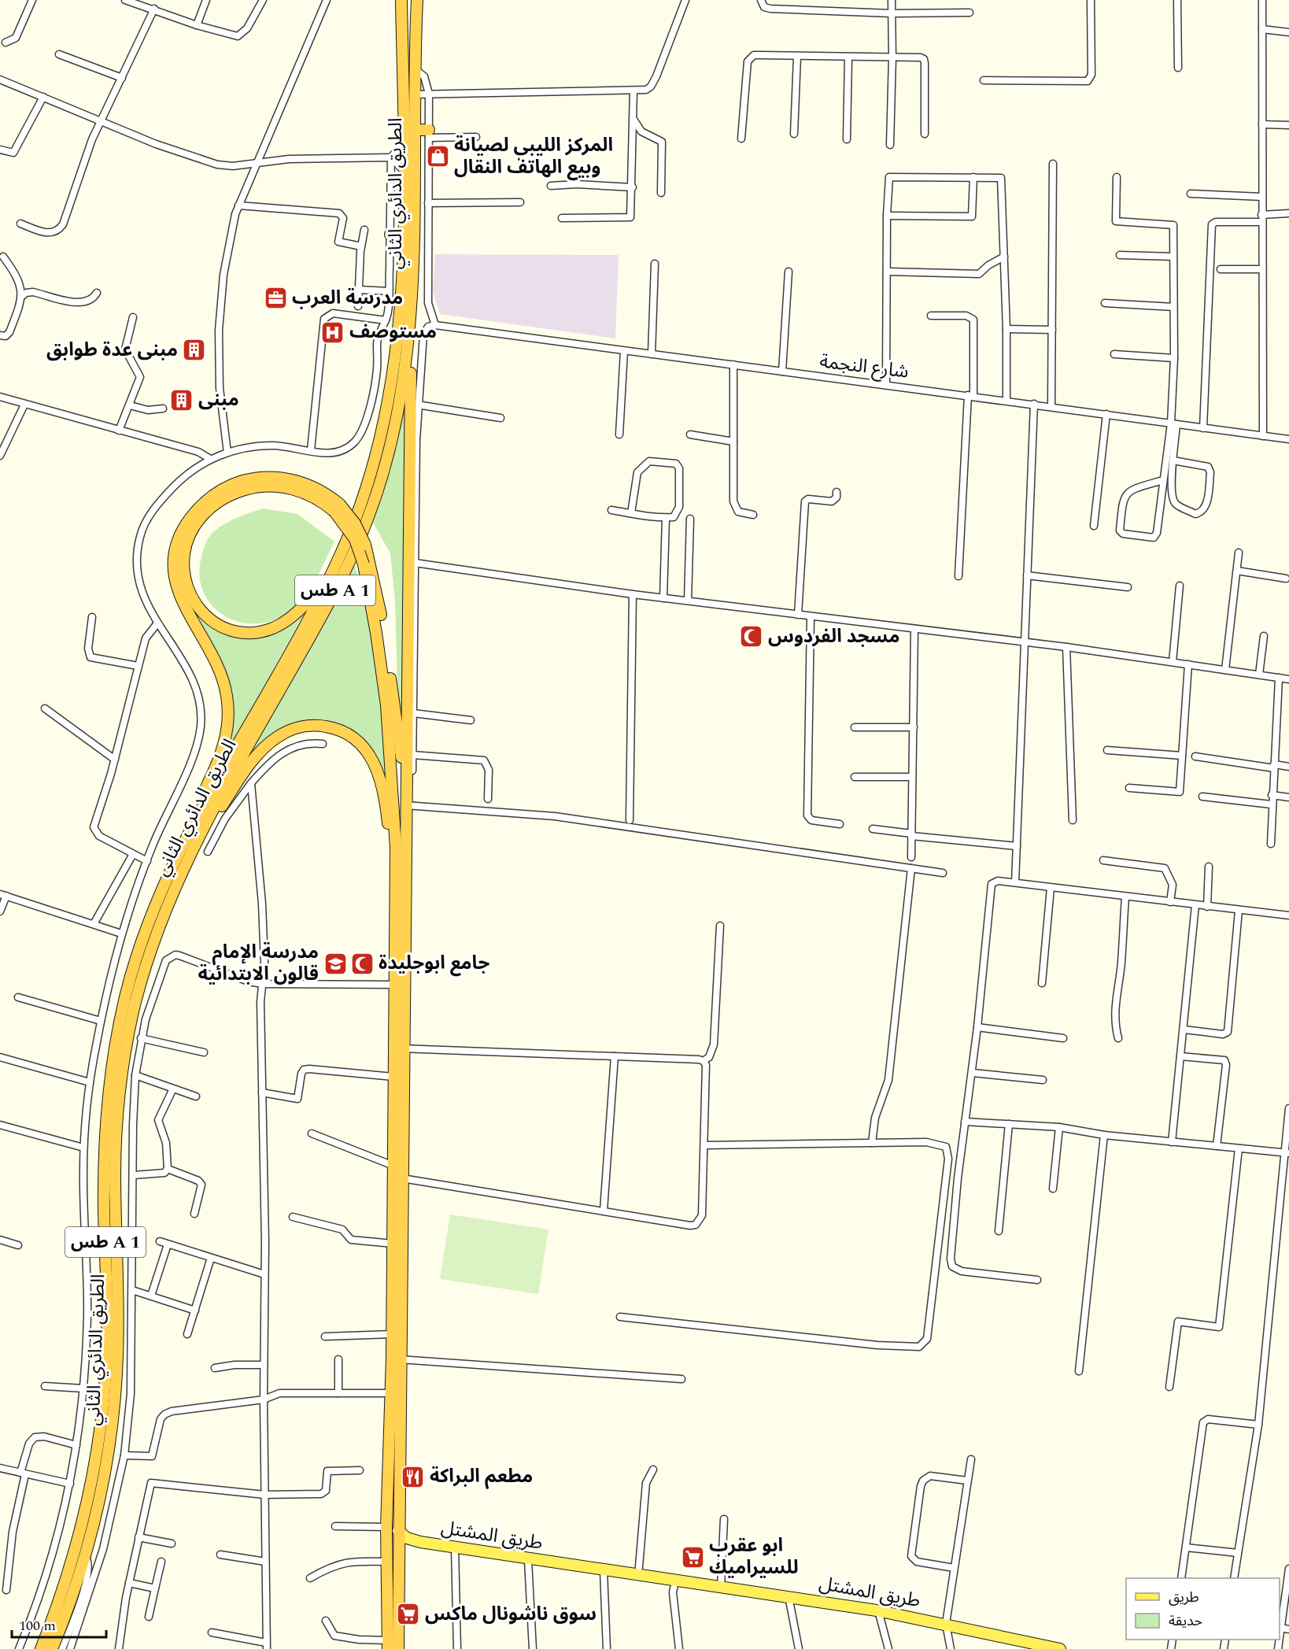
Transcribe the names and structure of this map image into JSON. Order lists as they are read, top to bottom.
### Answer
{
  "streets": {
    "highway": ["الطريق الدائري الثاني", "طس A 1"],
    "main road": ["طريق المشتل"],
    "street": ["شارع النجمة"]
  },
  "places": {
    "shop": ["المركز الليبي لصيانة وبيع الهاتف النقال"],
    "office": ["مدرسة العرب"],
    "hospital": ["مستوصف"],
    "building": ["مبنى عدة طوابق", "مبنى"],
    "mosque": ["مسجد الفردوس", "جامع ابوجليدة"],
    "school or university": ["مدرسة الإمام قالون الابتدائية"],
    "restaurant": ["مطعم البراكة"],
    "supermarket": ["ابو عقرب للسيراميك", "سوق ناشونال ماكس"]
  },
  "legend": ["طريق", "حديقة"],
  "scale_bar": "100 m"
}
